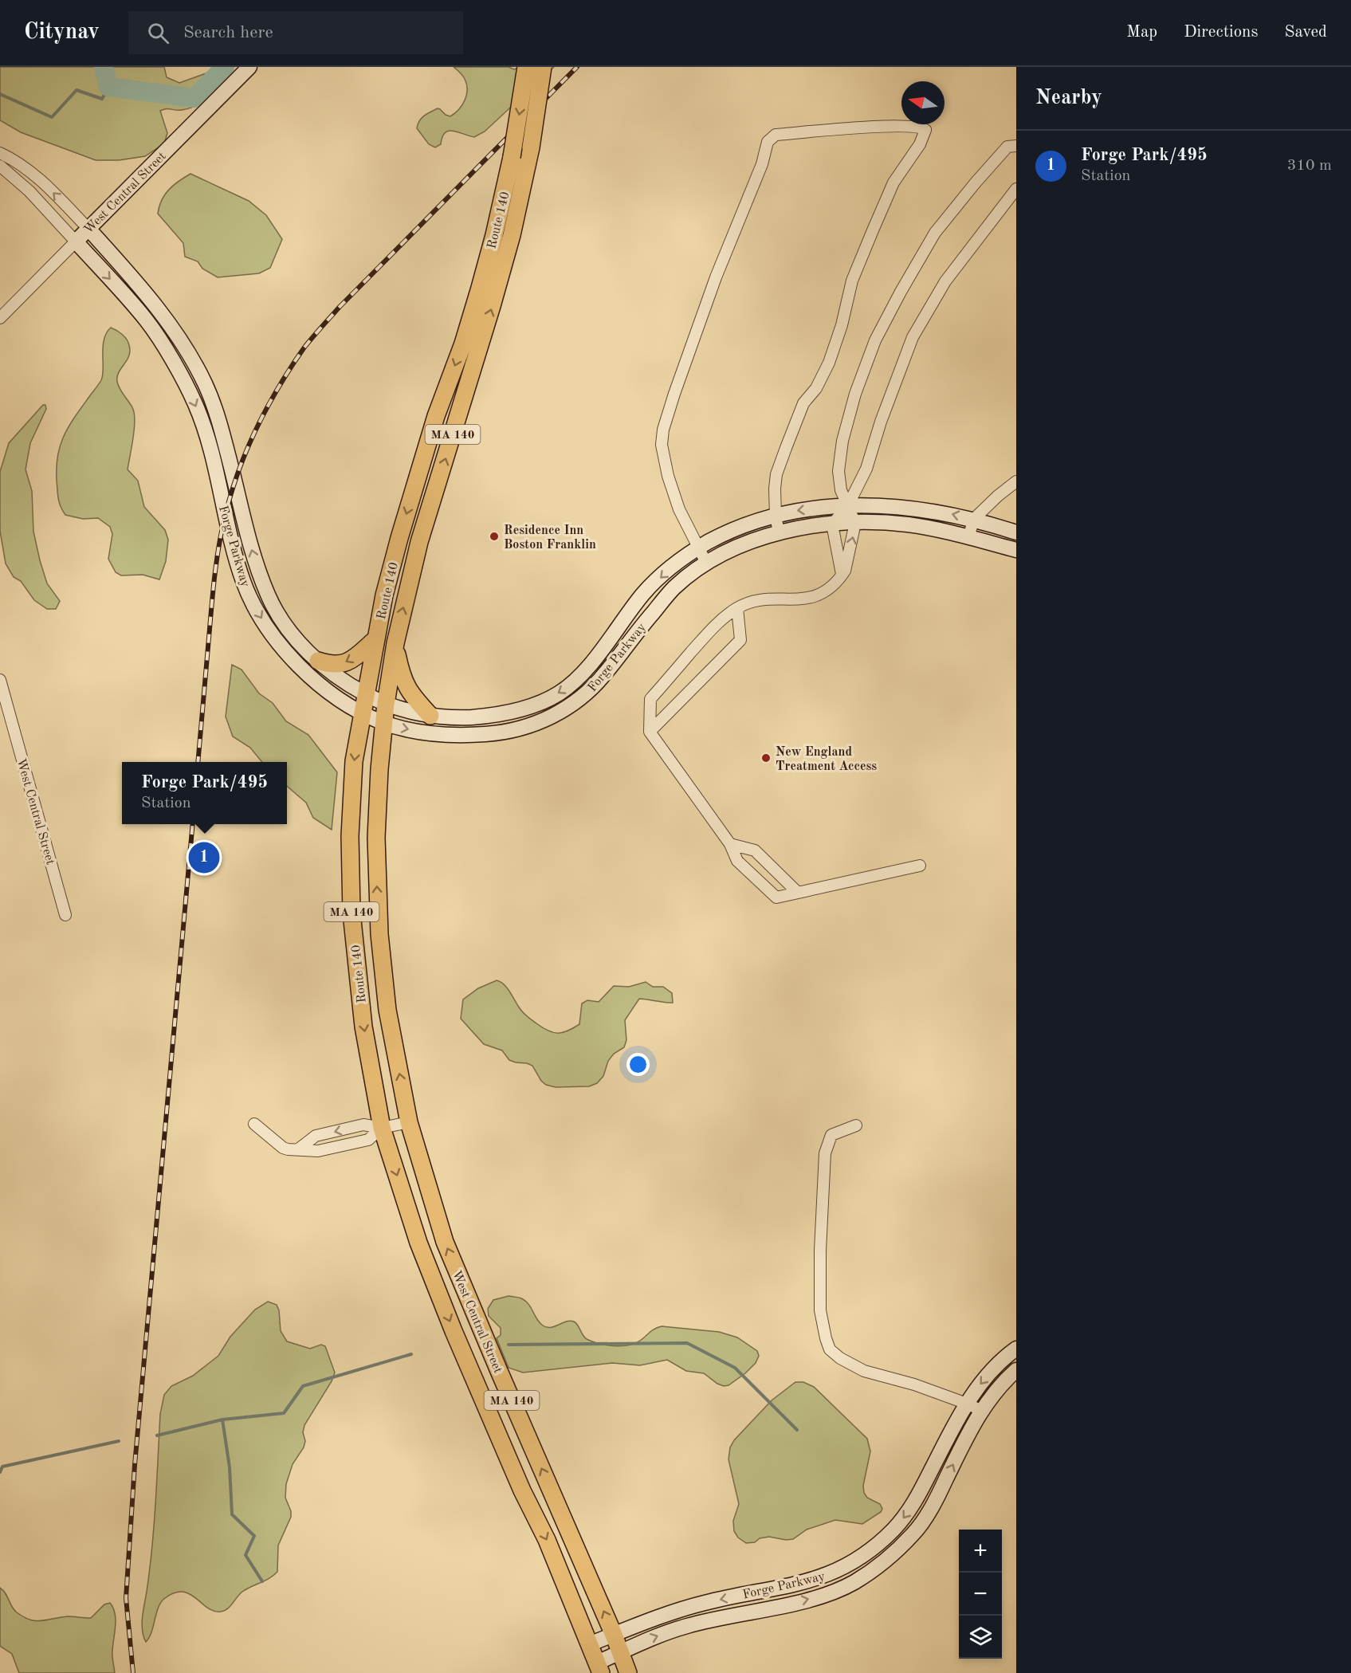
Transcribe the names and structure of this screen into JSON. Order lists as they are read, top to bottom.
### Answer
{
  "streets": {
    "main road": ["West Central Street", "Route 140", "MA 140"],
    "street": ["Forge Parkway"]
  },
  "crossings": [
    ["West Central Street", "Route 140"],
    ["West Central Street", "Forge Parkway"],
    ["Route 140", "Forge Parkway"]
  ],
  "places": ["Residence Inn Boston Franklin", "New England Treatment Access"],
  "north": "left",
  "page": {
    "header": "Citynav",
    "search": "Search here",
    "nav": ["Map", "Directions", "Saved"],
    "heading": "Nearby",
    "list": [
      {
        "mark": "1",
        "name": "Forge Park/495",
        "note": "Station",
        "value": "310 m"
      }
    ],
    "popup": ["Forge Park/495", "Station"],
    "pins": "1",
    "map_buttons": ["+", "−"]
  }
}
